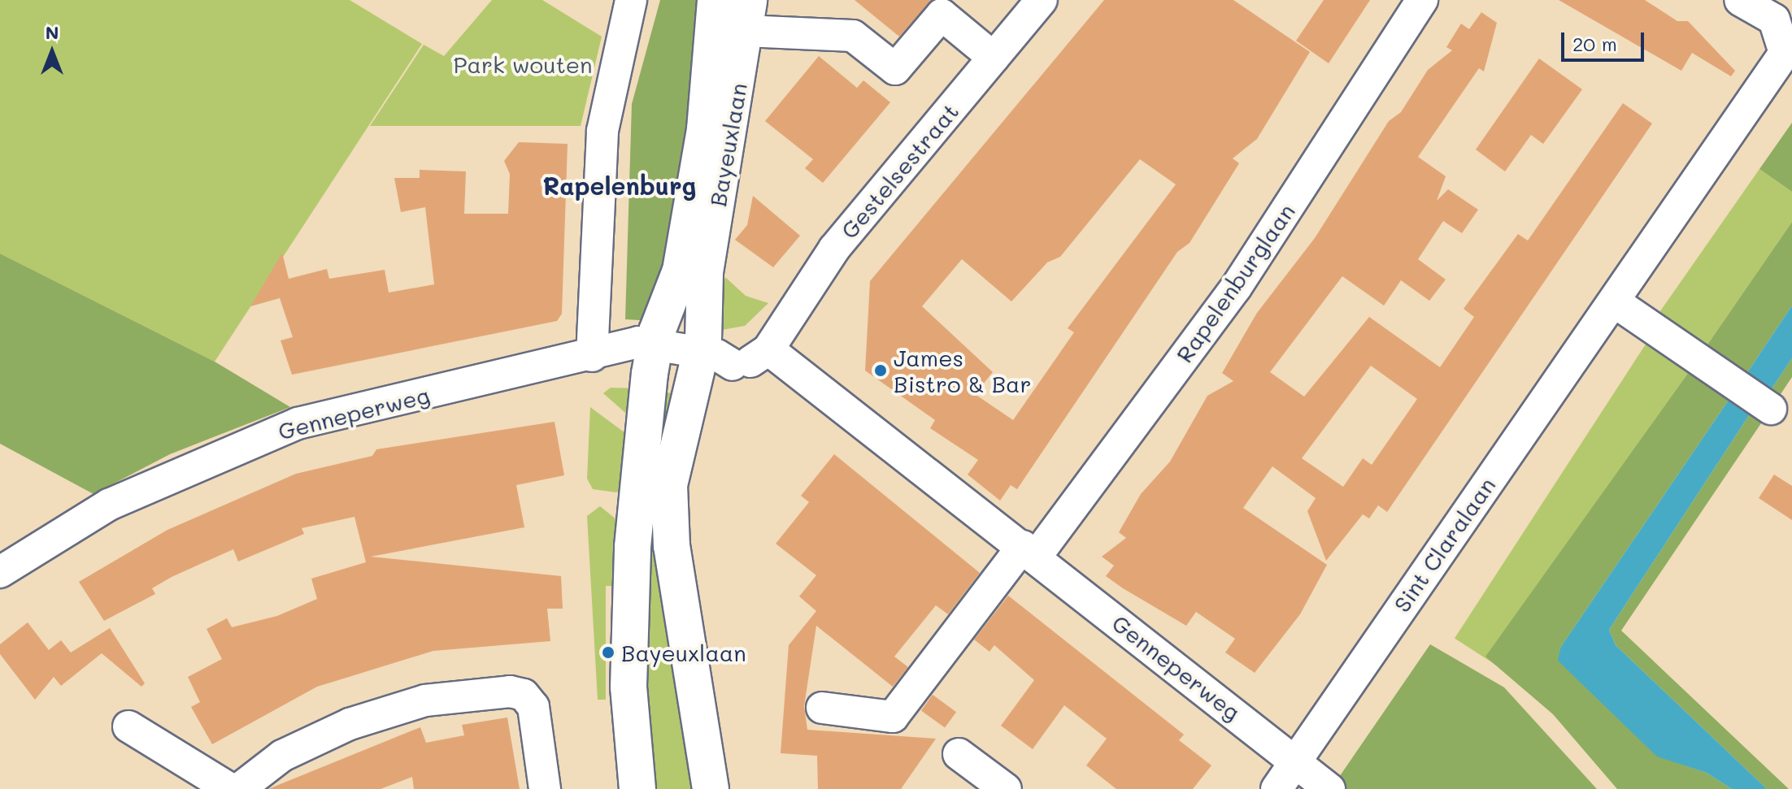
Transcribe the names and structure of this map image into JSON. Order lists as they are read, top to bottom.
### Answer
{
  "streets": {
    "main road": ["Bayeuxlaan"],
    "street": [
      "Gestelsestraat",
      "Rapelenburglaan",
      "Genneperweg",
      "Sint Claralaan"
    ]
  },
  "crossings": [
    ["Bayeuxlaan", "Genneperweg"],
    ["Gestelsestraat", "Genneperweg"],
    ["Rapelenburglaan", "Genneperweg"],
    ["Genneperweg", "Sint Claralaan"]
  ],
  "districts": ["Rapelenburg"],
  "parks": ["Park wouten"],
  "places": ["James Bistro & Bar", "Bayeuxlaan"],
  "scale_bar": "20 m",
  "north": "top"
}
